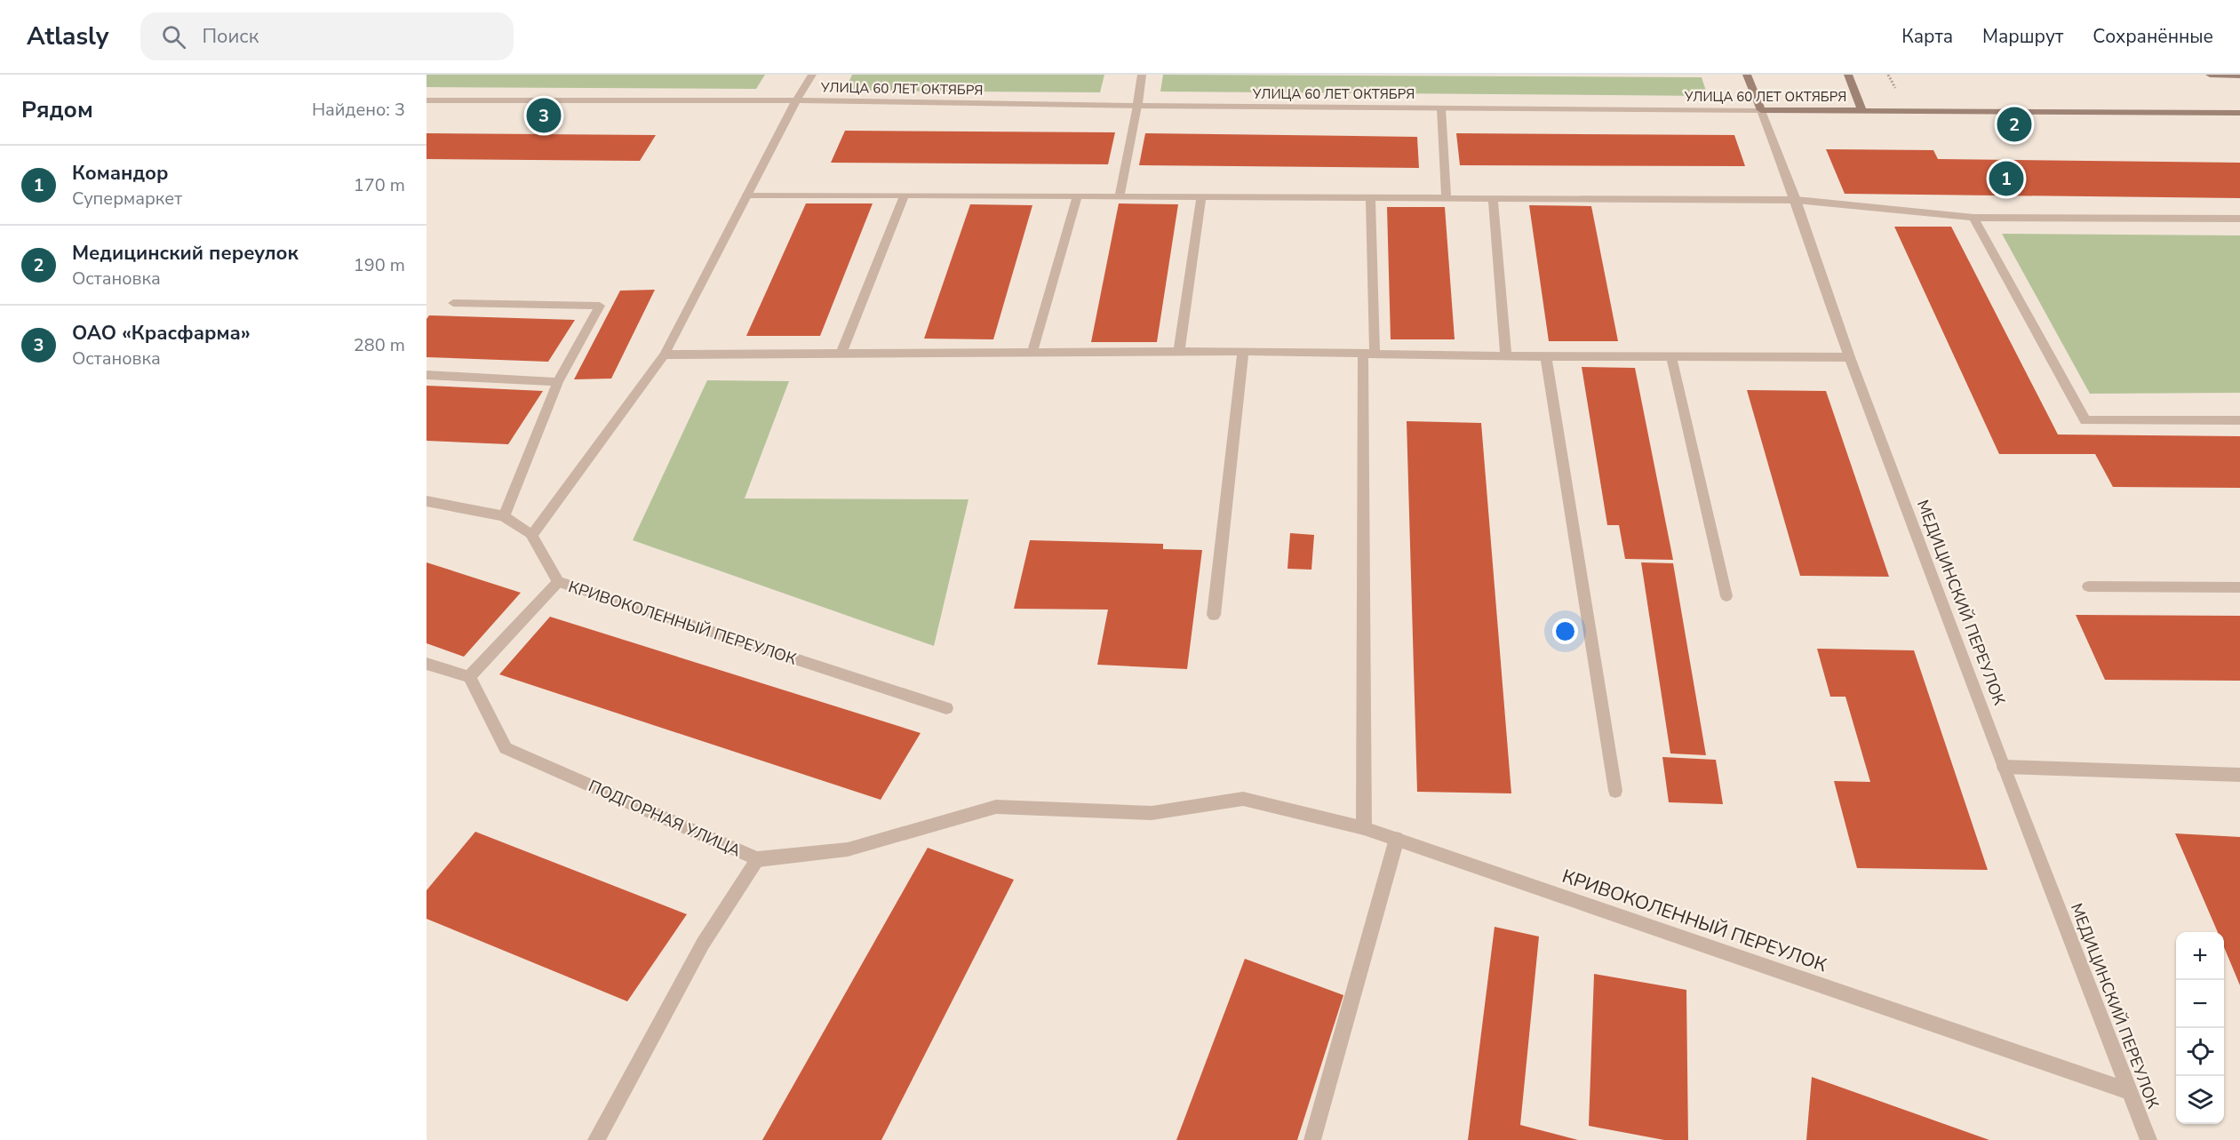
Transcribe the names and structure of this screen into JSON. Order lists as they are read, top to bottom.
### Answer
{
  "streets": {
    "main road": ["УЛИЦА 60 ЛЕТ ОКТЯБРЯ", "МЕДИЦИНСКИЙ ПЕРЕУЛОК"],
    "street": ["КРИВОКОЛЕННЫЙ ПЕРЕУЛОК", "ПОДГОРНАЯ УЛИЦА"]
  },
  "crossings": [
    ["УЛИЦА 60 ЛЕТ ОКТЯБРЯ", "МЕДИЦИНСКИЙ ПЕРЕУЛОК"],
    ["МЕДИЦИНСКИЙ ПЕРЕУЛОК", "КРИВОКОЛЕННЫЙ ПЕРЕУЛОК"],
    ["КРИВОКОЛЕННЫЙ ПЕРЕУЛОК", "ПОДГОРНАЯ УЛИЦА"]
  ],
  "page": {
    "header": "Atlasly",
    "search": "Поиск",
    "nav": ["Карта", "Маршрут", "Сохранённые"],
    "heading": ["Рядом", "Найдено: 3"],
    "pins": ["3", "2", "1"],
    "list": [
      {
        "mark": "1",
        "name": "Командор",
        "note": "Супермаркет",
        "value": "170 m"
      },
      {
        "mark": "2",
        "name": "Медицинский переулок",
        "note": "Остановка",
        "value": "190 m"
      },
      {
        "mark": "3",
        "name": "ОАО «Красфарма»",
        "note": "Остановка",
        "value": "280 m"
      }
    ],
    "map_buttons": ["+", "−"]
  }
}
